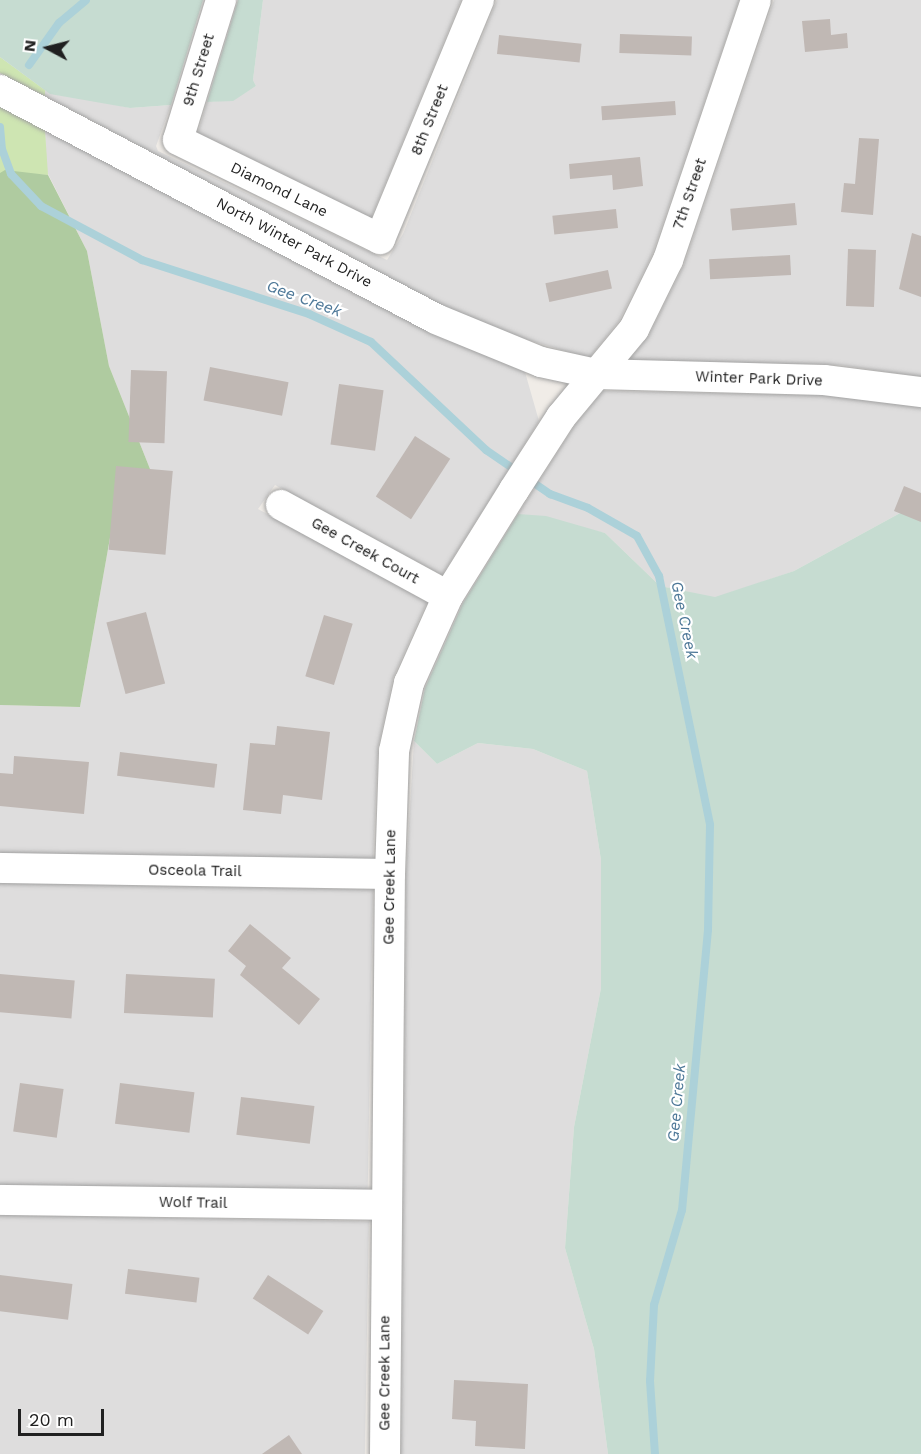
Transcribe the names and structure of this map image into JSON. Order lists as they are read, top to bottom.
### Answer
{
  "streets": {
    "street": [
      "9th Street",
      "8th Street",
      "Diamond Lane",
      "7th Street",
      "North Winter Park Drive",
      "Winter Park Drive",
      "Gee Creek Court",
      "Osceola Trail",
      "Gee Creek Lane",
      "Wolf Trail"
    ]
  },
  "crossings": [
    ["9th Street", "Diamond Lane"],
    ["8th Street", "Diamond Lane"],
    ["7th Street", "North Winter Park Drive"],
    ["7th Street", "Winter Park Drive"],
    ["7th Street", "Gee Creek Lane"],
    ["North Winter Park Drive", "Winter Park Drive"],
    ["North Winter Park Drive", "Gee Creek Lane"],
    ["Winter Park Drive", "Gee Creek Lane"],
    ["Gee Creek Court", "Gee Creek Lane"],
    ["Osceola Trail", "Gee Creek Lane"],
    ["Gee Creek Lane", "Wolf Trail"]
  ],
  "water": ["Gee Creek"],
  "scale_bar": "20 m",
  "north": "left"
}
